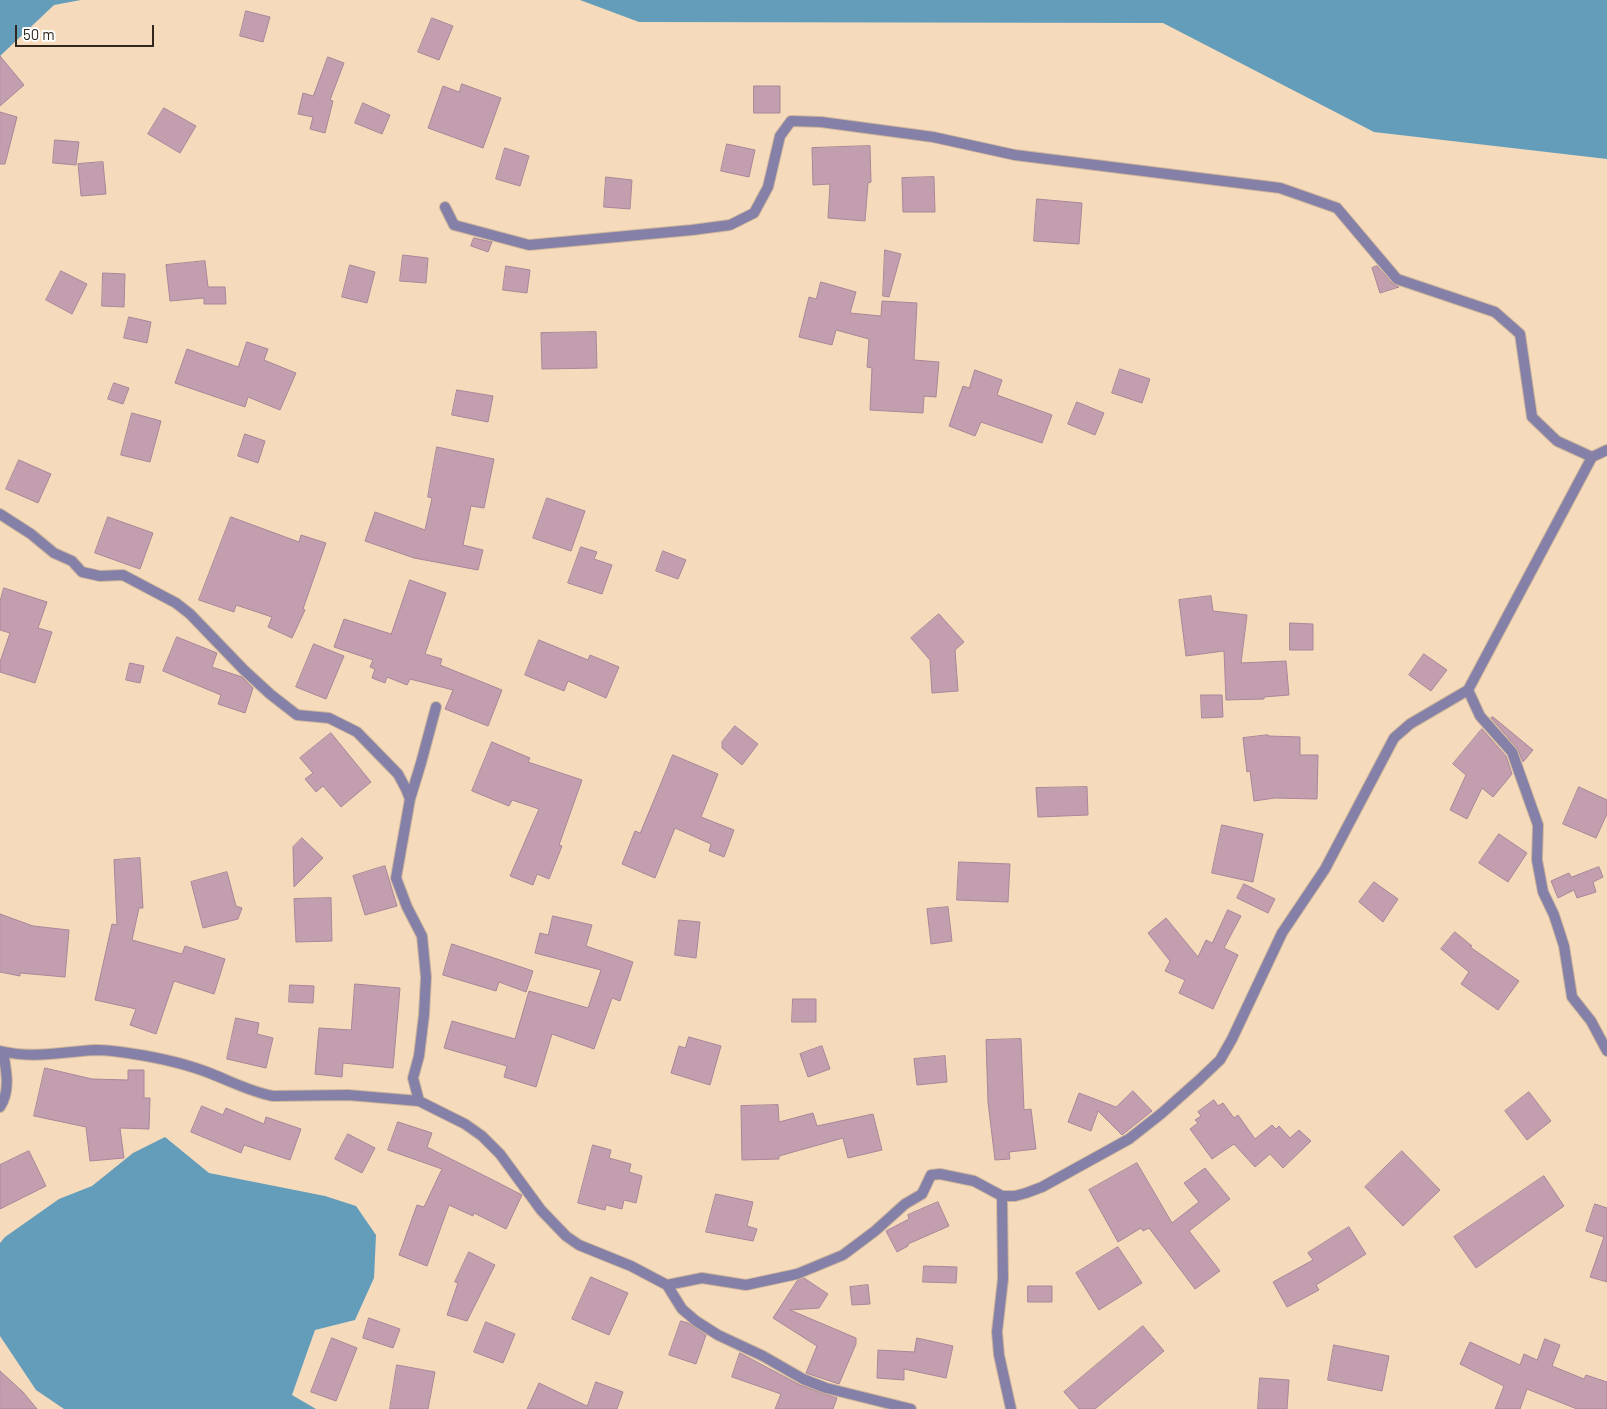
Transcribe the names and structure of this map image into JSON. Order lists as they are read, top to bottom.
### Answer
{
  "scale_bar": "50 m"
}
